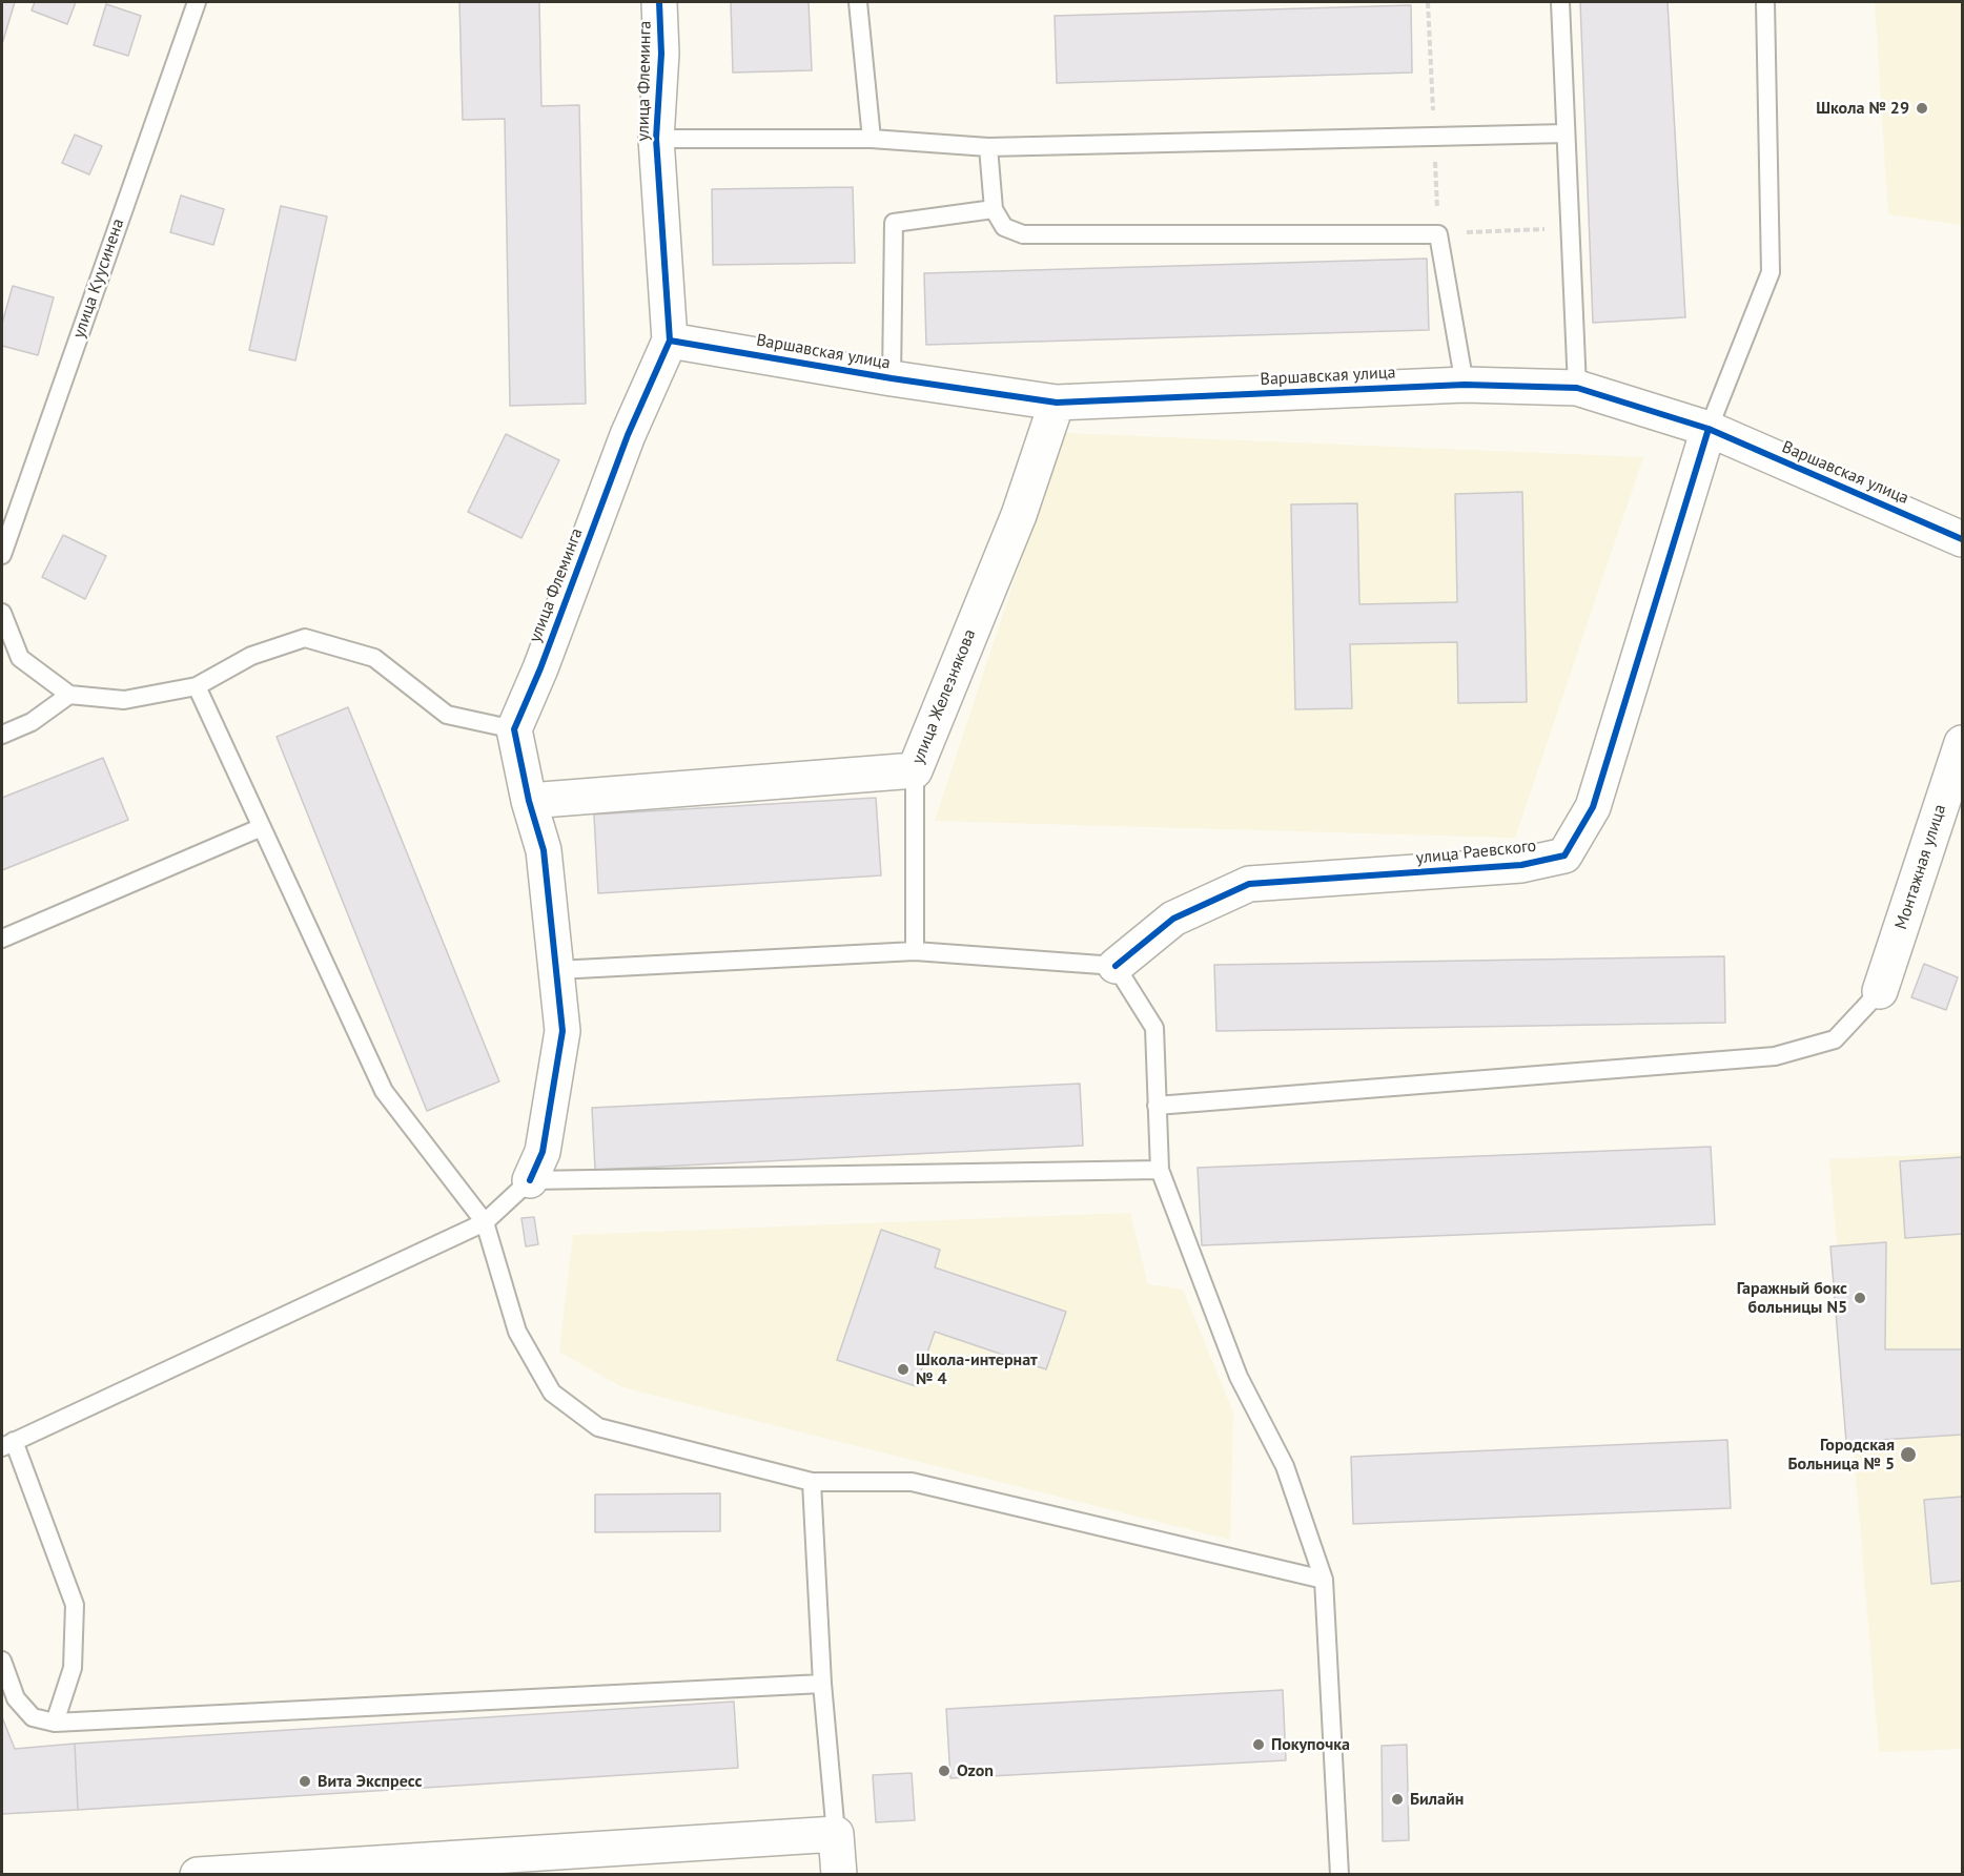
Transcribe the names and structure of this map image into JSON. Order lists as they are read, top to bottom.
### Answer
{
  "streets": {
    "street": [
      "улица Флеминга",
      "Варшавская улица",
      "улица Железнякова",
      "улица Раевского",
      "Монтажная улица"
    ],
    "lane": ["улица Куусинена"]
  },
  "crossings": [
    ["улица Флеминга", "Варшавская улица"],
    ["Варшавская улица", "улица Железнякова"],
    ["Варшавская улица", "улица Раевского"]
  ],
  "places": [
    "Школа № 29",
    "Гаражный бокс больницы N5",
    "Школа-интернат № 4",
    "Городская Больница № 5",
    "Покупочка",
    "Ozon",
    "Вита Экспресс",
    "Билайн"
  ]
}
